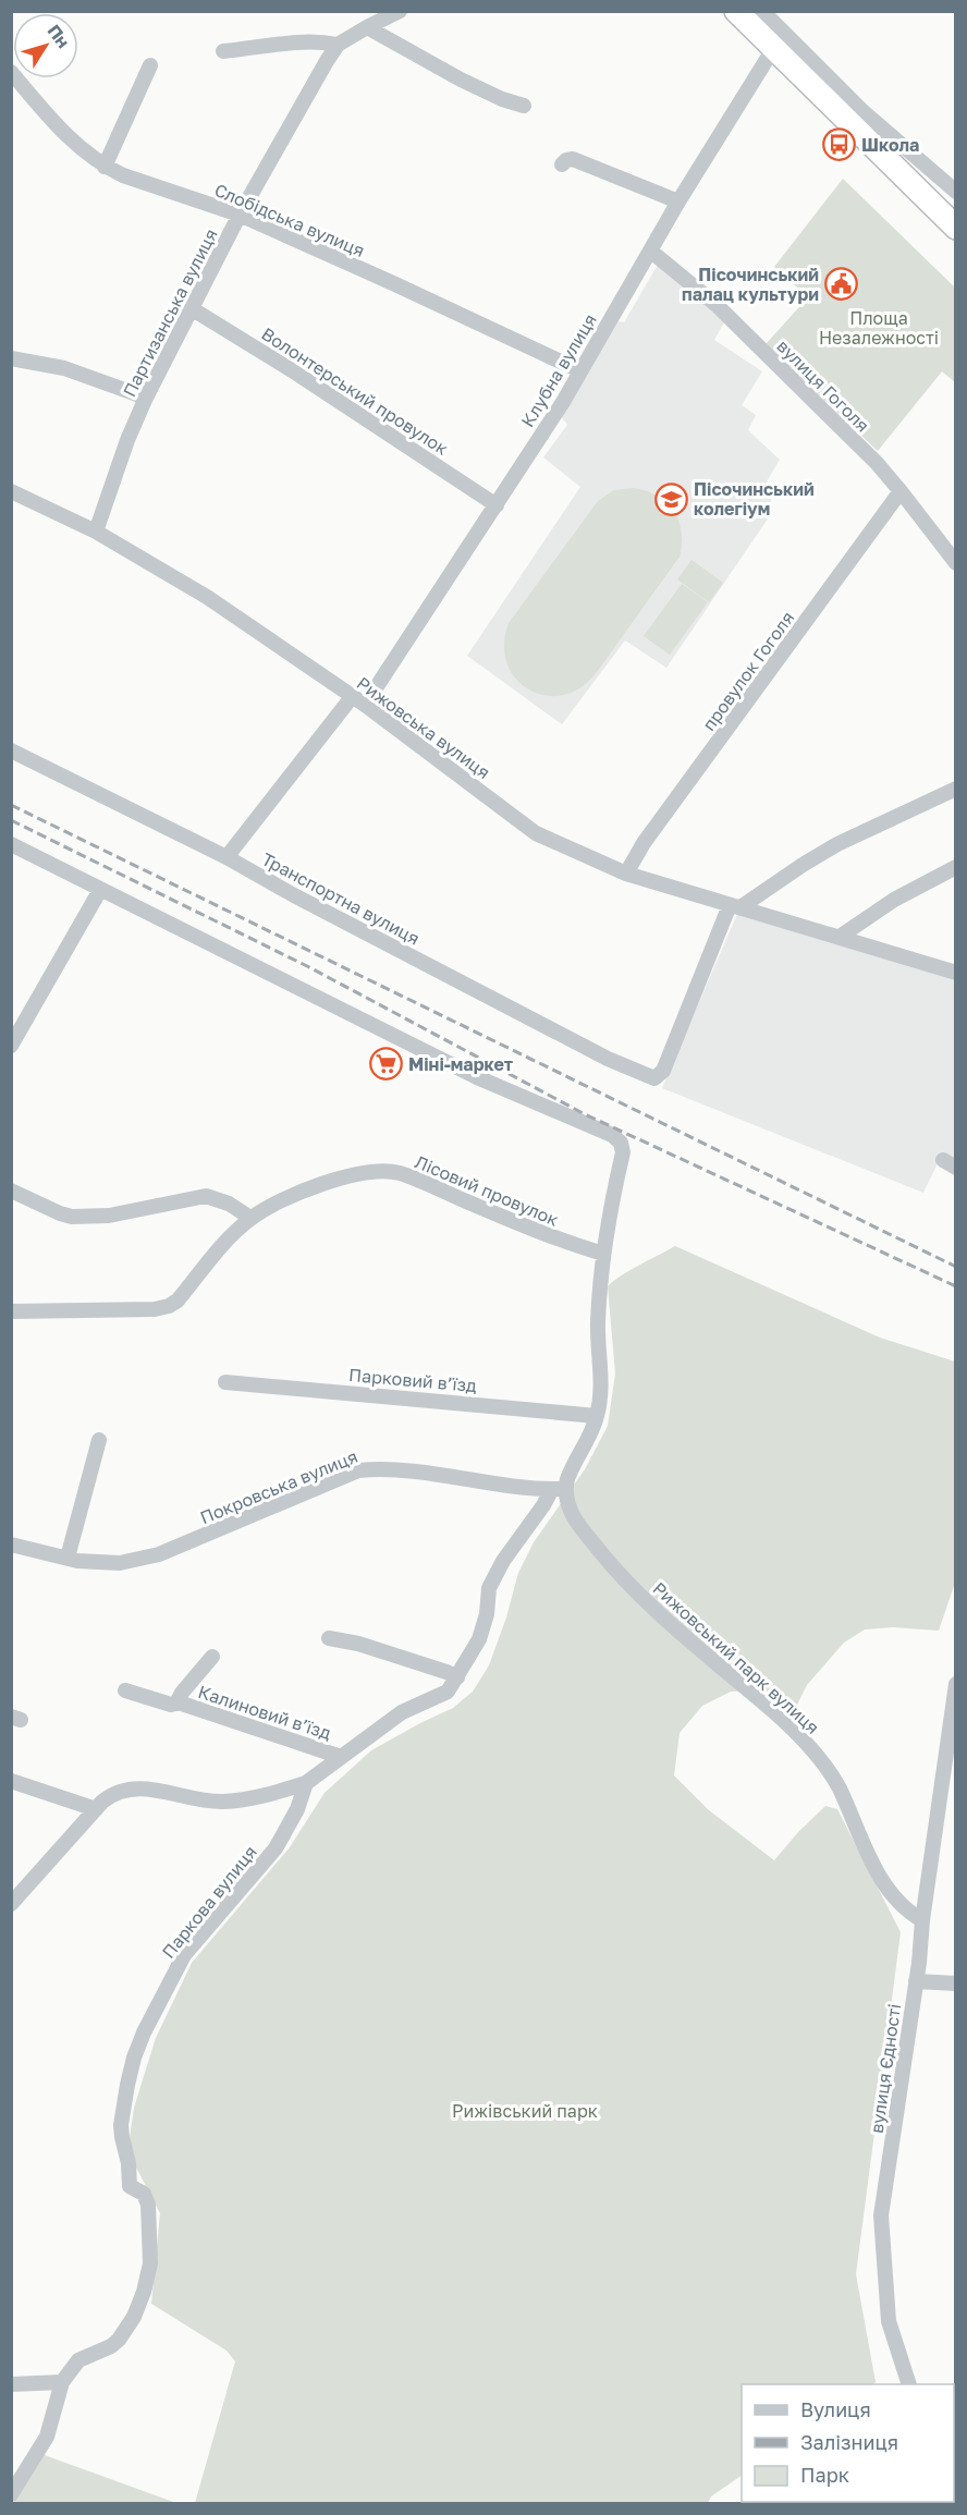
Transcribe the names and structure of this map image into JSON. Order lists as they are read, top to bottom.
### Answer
{
  "streets": {
    "street": [
      "Слобідська вулиця",
      "Партизанська вулиця",
      "Клубна вулиця",
      "вулиця Гоголя",
      "Волонтерський провулок",
      "провулок Гоголя",
      "Рижовська вулиця",
      "Транспортна вулиця",
      "Лісовий провулок",
      "Парковий в’їзд",
      "Покровська вулиця",
      "Рижовський парк вулиця",
      "Калиновий в’їзд",
      "Паркова вулиця",
      "вулиця Єдності"
    ]
  },
  "crossings": [
    ["Слобідська вулиця", "Партизанська вулиця"],
    ["Слобідська вулиця", "Клубна вулиця"],
    ["Партизанська вулиця", "Волонтерський провулок"],
    ["Партизанська вулиця", "Рижовська вулиця"],
    ["Клубна вулиця", "вулиця Гоголя"],
    ["Клубна вулиця", "Волонтерський провулок"],
    ["Клубна вулиця", "Рижовська вулиця"],
    ["Клубна вулиця", "Транспортна вулиця"],
    ["вулиця Гоголя", "провулок Гоголя"],
    ["провулок Гоголя", "Рижовська вулиця"],
    ["Рижовська вулиця", "Транспортна вулиця"],
    ["Покровська вулиця", "Рижовський парк вулиця"],
    ["Рижовський парк вулиця", "вулиця Єдності"]
  ],
  "parks": ["Площа Незалежності", "Рижівський парк"],
  "places": {
    "bus stop": ["Школа"],
    "public building": ["Пісочинський палац культури"],
    "school or university": ["Пісочинський колегіум"],
    "supermarket": ["Міні-маркет"]
  },
  "legend": ["Вулиця", "Залізниця", "Парк"],
  "north": "top right"
}
